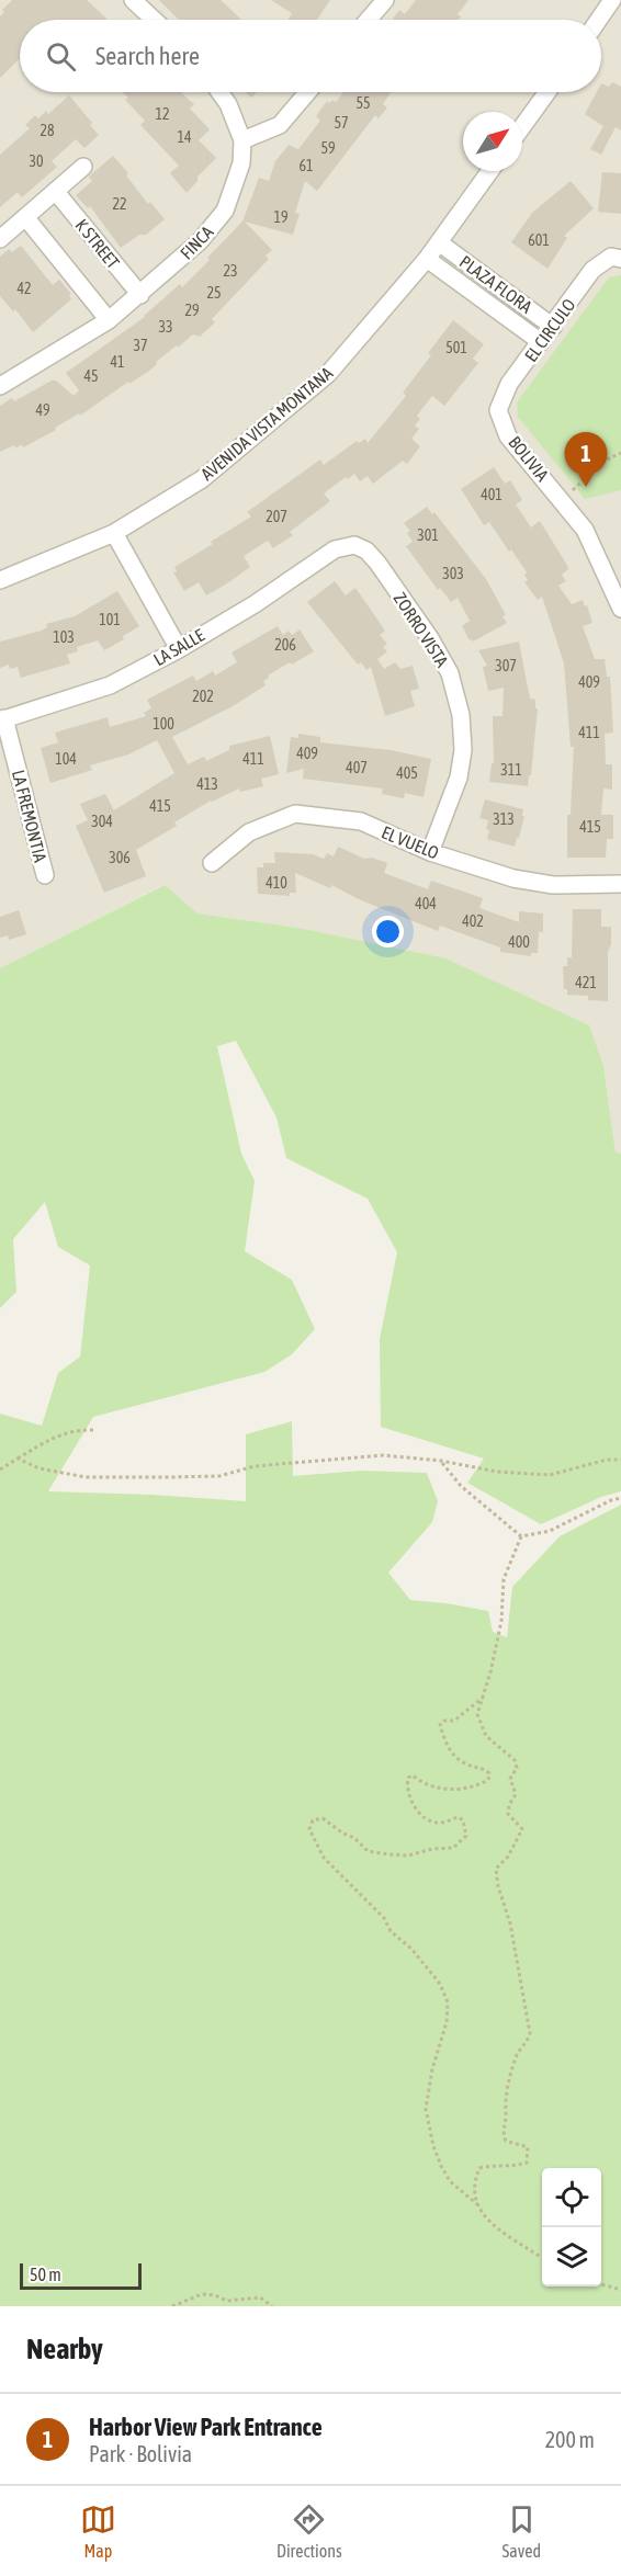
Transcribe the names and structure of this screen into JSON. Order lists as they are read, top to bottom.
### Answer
{
  "streets": {
    "street": [
      "FINCA",
      "K STREET",
      "PLAZA FLORA",
      "EL CIRCULO",
      "AVENIDA VISTA MONTANA",
      "BOLIVIA",
      "ZORRO VISTA",
      "LA SALLE",
      "LA FREMONTIA",
      "EL VUELO"
    ]
  },
  "crossings": [
    ["FINCA", "K STREET"],
    ["PLAZA FLORA", "EL CIRCULO"],
    ["PLAZA FLORA", "AVENIDA VISTA MONTANA"],
    ["EL CIRCULO", "BOLIVIA"],
    ["ZORRO VISTA", "LA SALLE"],
    ["ZORRO VISTA", "EL VUELO"],
    ["LA SALLE", "LA FREMONTIA"]
  ],
  "house_numbers": [
    "55",
    "12",
    "57",
    "28",
    "14",
    "59",
    "30",
    "61",
    "22",
    "19",
    "601",
    "23",
    "42",
    "25",
    "29",
    "33",
    "37",
    "501",
    "41",
    "45",
    "49",
    "401",
    "207",
    "301",
    "303",
    "101",
    "103",
    "206",
    "307",
    "409",
    "202",
    "100",
    "411",
    "409",
    "104",
    "411",
    "407",
    "311",
    "405",
    "413",
    "415",
    "313",
    "304",
    "415",
    "306",
    "410",
    "404",
    "402",
    "400",
    "421"
  ],
  "scale_bar": "50 m",
  "north": "top right",
  "page": {
    "search": "Search here",
    "pins": "1",
    "scale": "50 m",
    "heading": "Nearby",
    "list": [
      {
        "mark": "1",
        "name": "Harbor View Park Entrance",
        "note": "Park · Bolivia",
        "value": "200 m"
      }
    ],
    "nav": ["Map", "Directions", "Saved"]
  }
}
